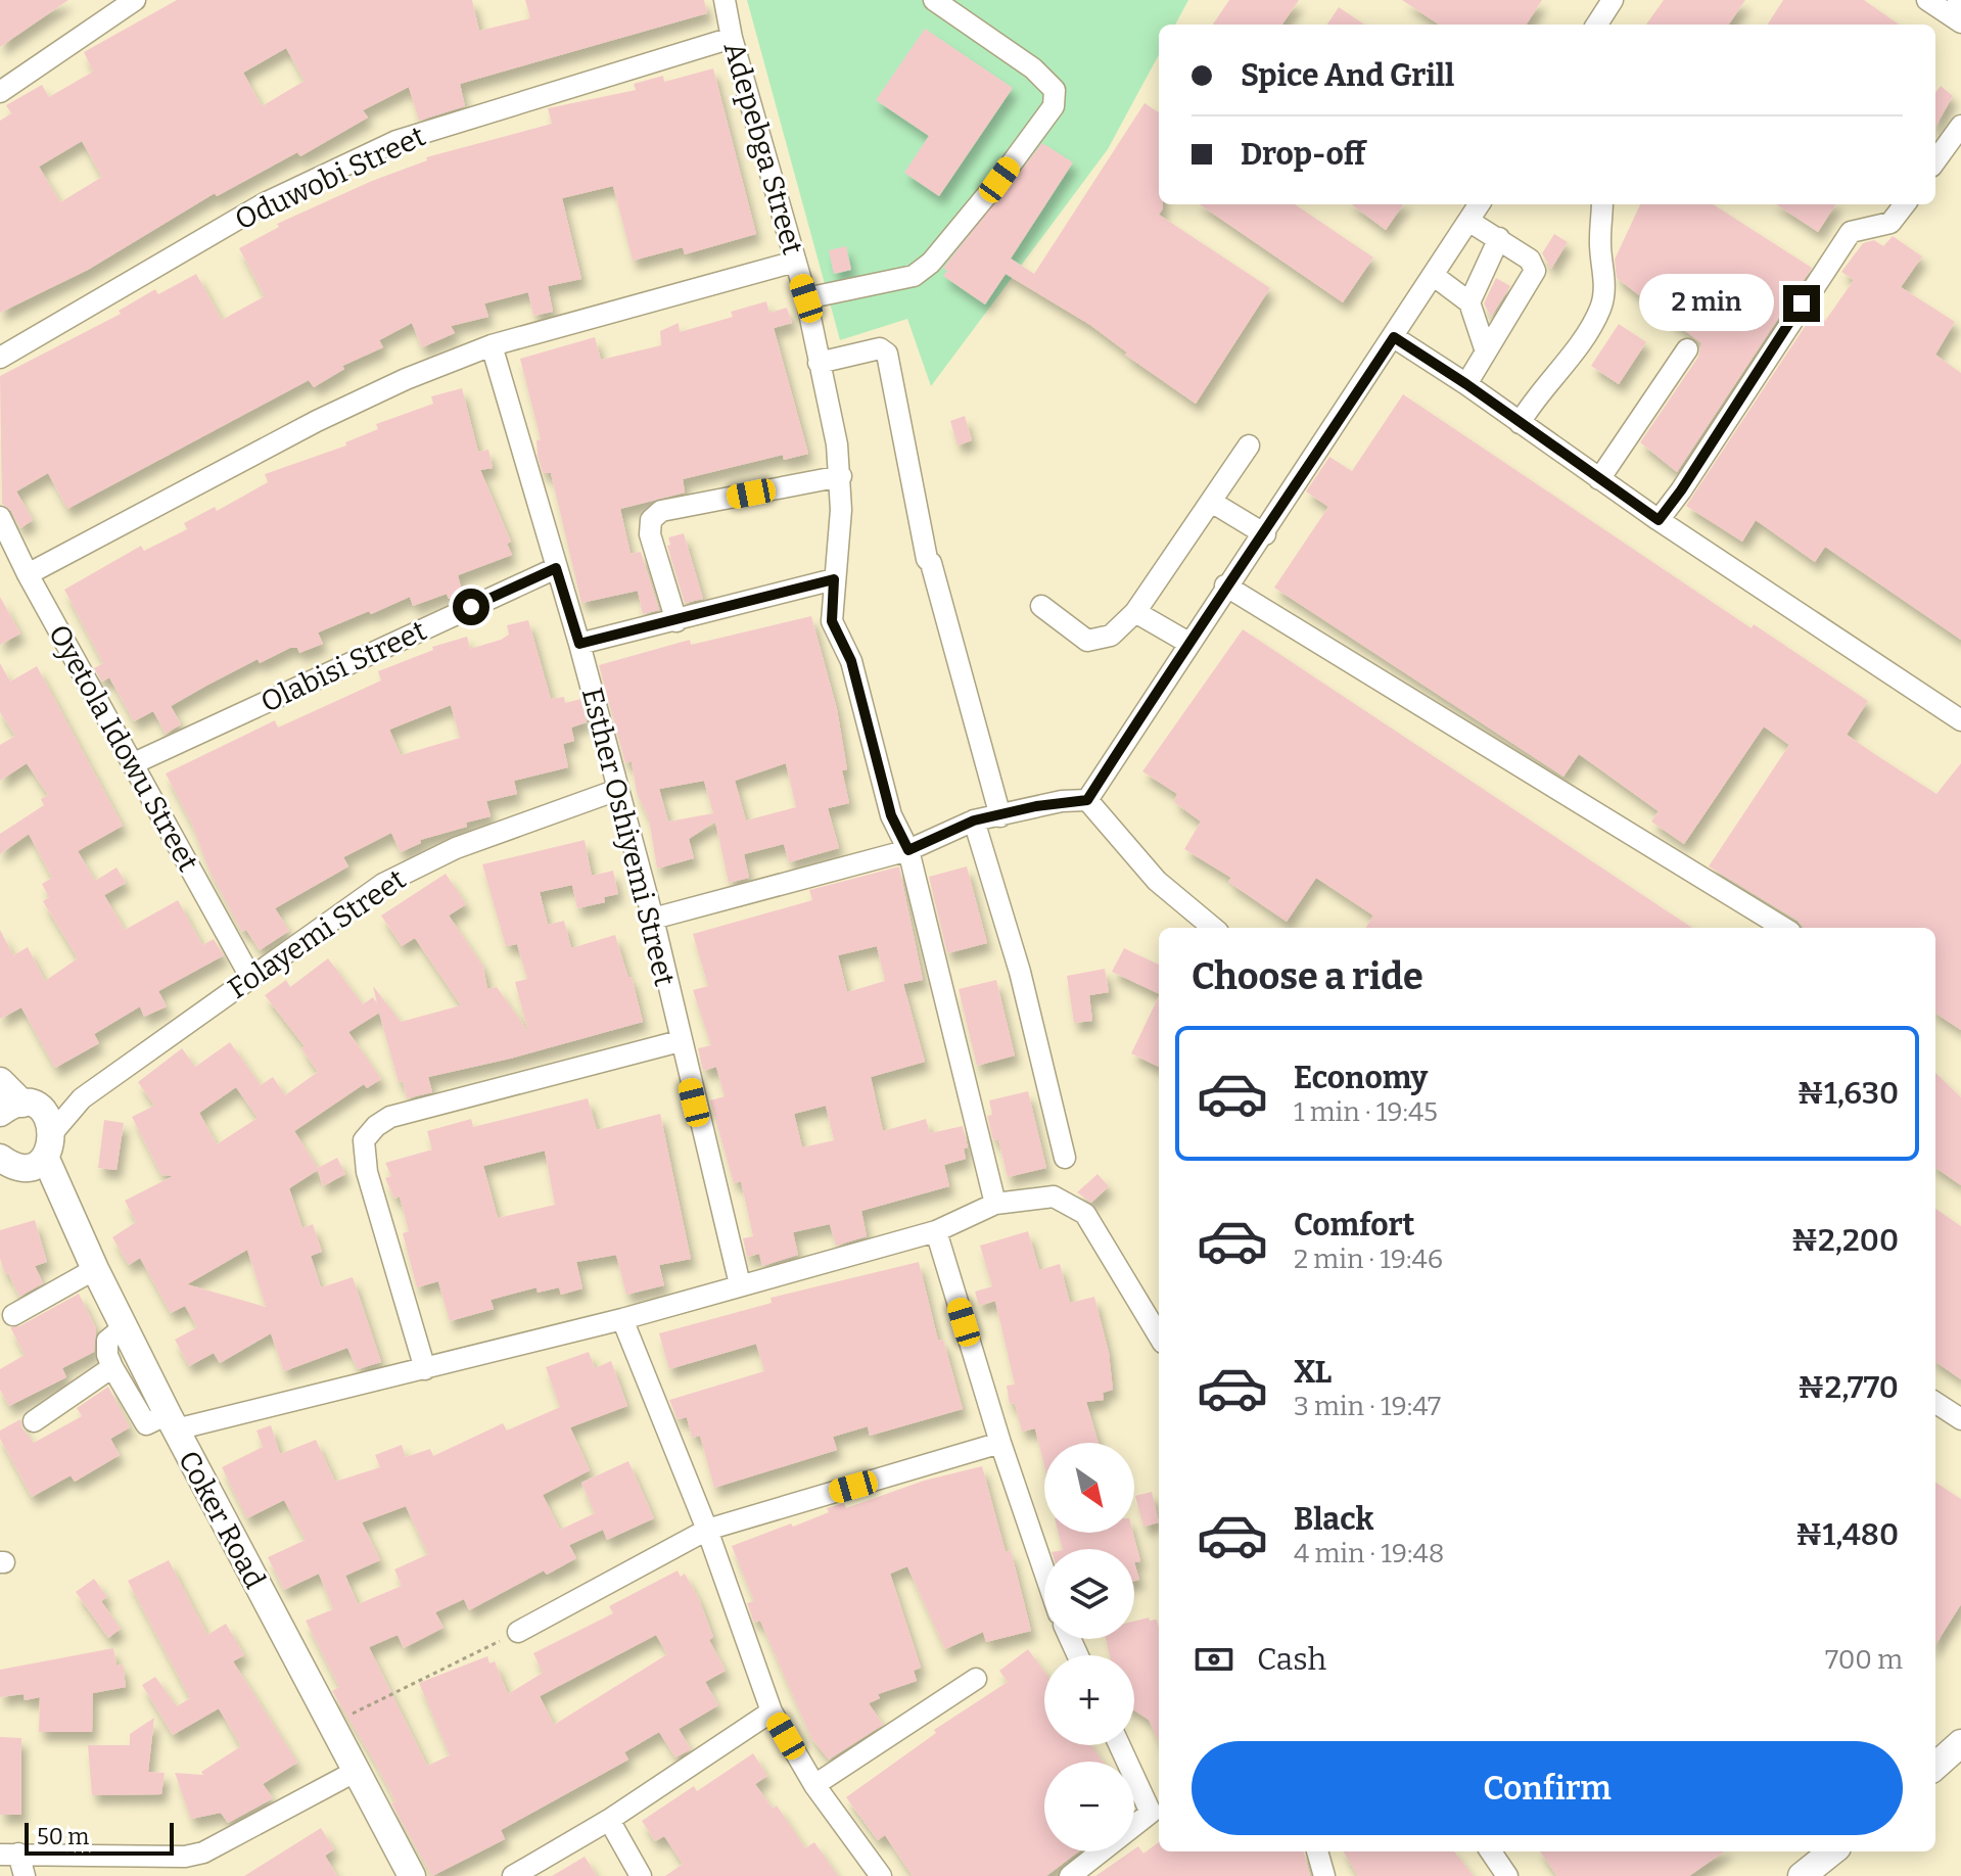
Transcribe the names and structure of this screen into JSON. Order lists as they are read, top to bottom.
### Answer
{
  "streets": {
    "main road": ["Coker Road"],
    "street": [
      "Adepebga Street",
      "Oduwobi Street",
      "Olabisi Street",
      "Oyetola Idowu Street",
      "Esther Oshiyemi Street",
      "Folayemi Street"
    ]
  },
  "crossings": [
    ["Adepebga Street", "Oduwobi Street"],
    ["Olabisi Street", "Oyetola Idowu Street"],
    ["Olabisi Street", "Esther Oshiyemi Street"],
    ["Oyetola Idowu Street", "Folayemi Street"],
    ["Esther Oshiyemi Street", "Folayemi Street"]
  ],
  "scale_bar": "50 m",
  "north": "bottom right",
  "page": {
    "banner": ["Spice And Grill", "Drop-off"],
    "bubble": "2 min",
    "heading": "Choose a ride",
    "list": [
      {
        "name": "Economy",
        "note": "1 min · 19:45",
        "value": "₦1,630"
      },
      {
        "name": "Comfort",
        "note": "2 min · 19:46",
        "value": "₦2,200"
      },
      {
        "name": "XL",
        "note": "3 min · 19:47",
        "value": "₦2,770"
      },
      {
        "name": "Black",
        "note": "4 min · 19:48",
        "value": "₦1,480"
      }
    ],
    "map_buttons": ["+", "−"],
    "pay": ["Cash", "700 m"],
    "buttons": "Confirm",
    "scale": "50 m"
  }
}
